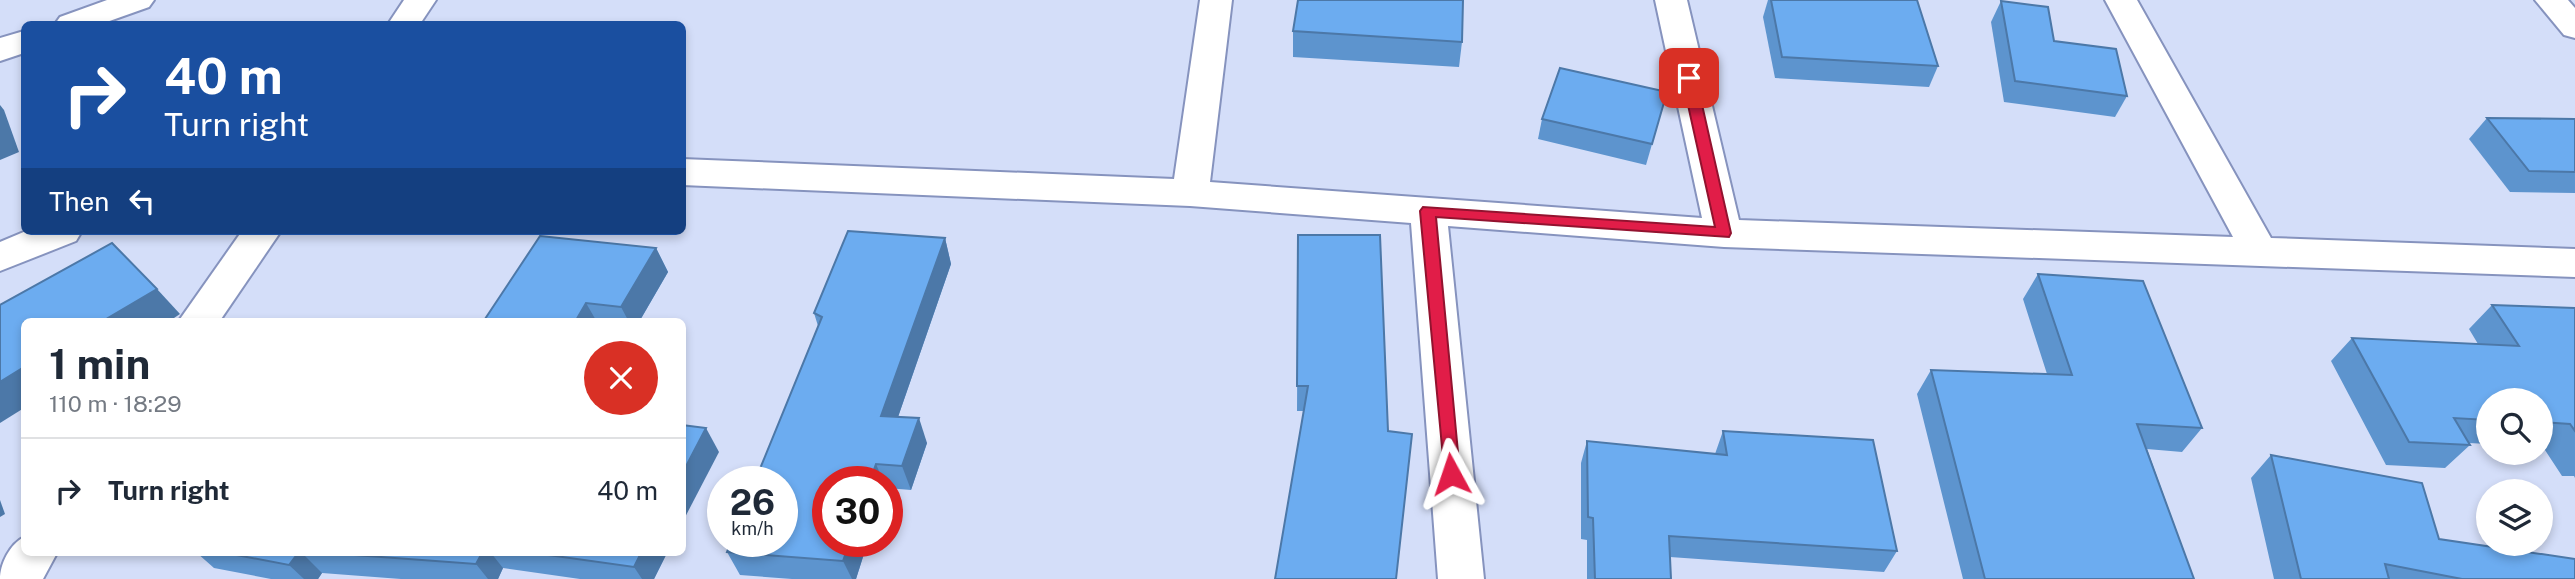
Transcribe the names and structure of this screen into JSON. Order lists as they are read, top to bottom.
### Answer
{
  "page": {
    "turn": ["40 m", "Turn right"],
    "then": "Then",
    "heading": ["1 min", "110 m · 18:29"],
    "list": [
      {
        "name": "Turn right",
        "value": "40 m"
      }
    ],
    "speed": "26 km/h",
    "limit": "30"
  }
}
